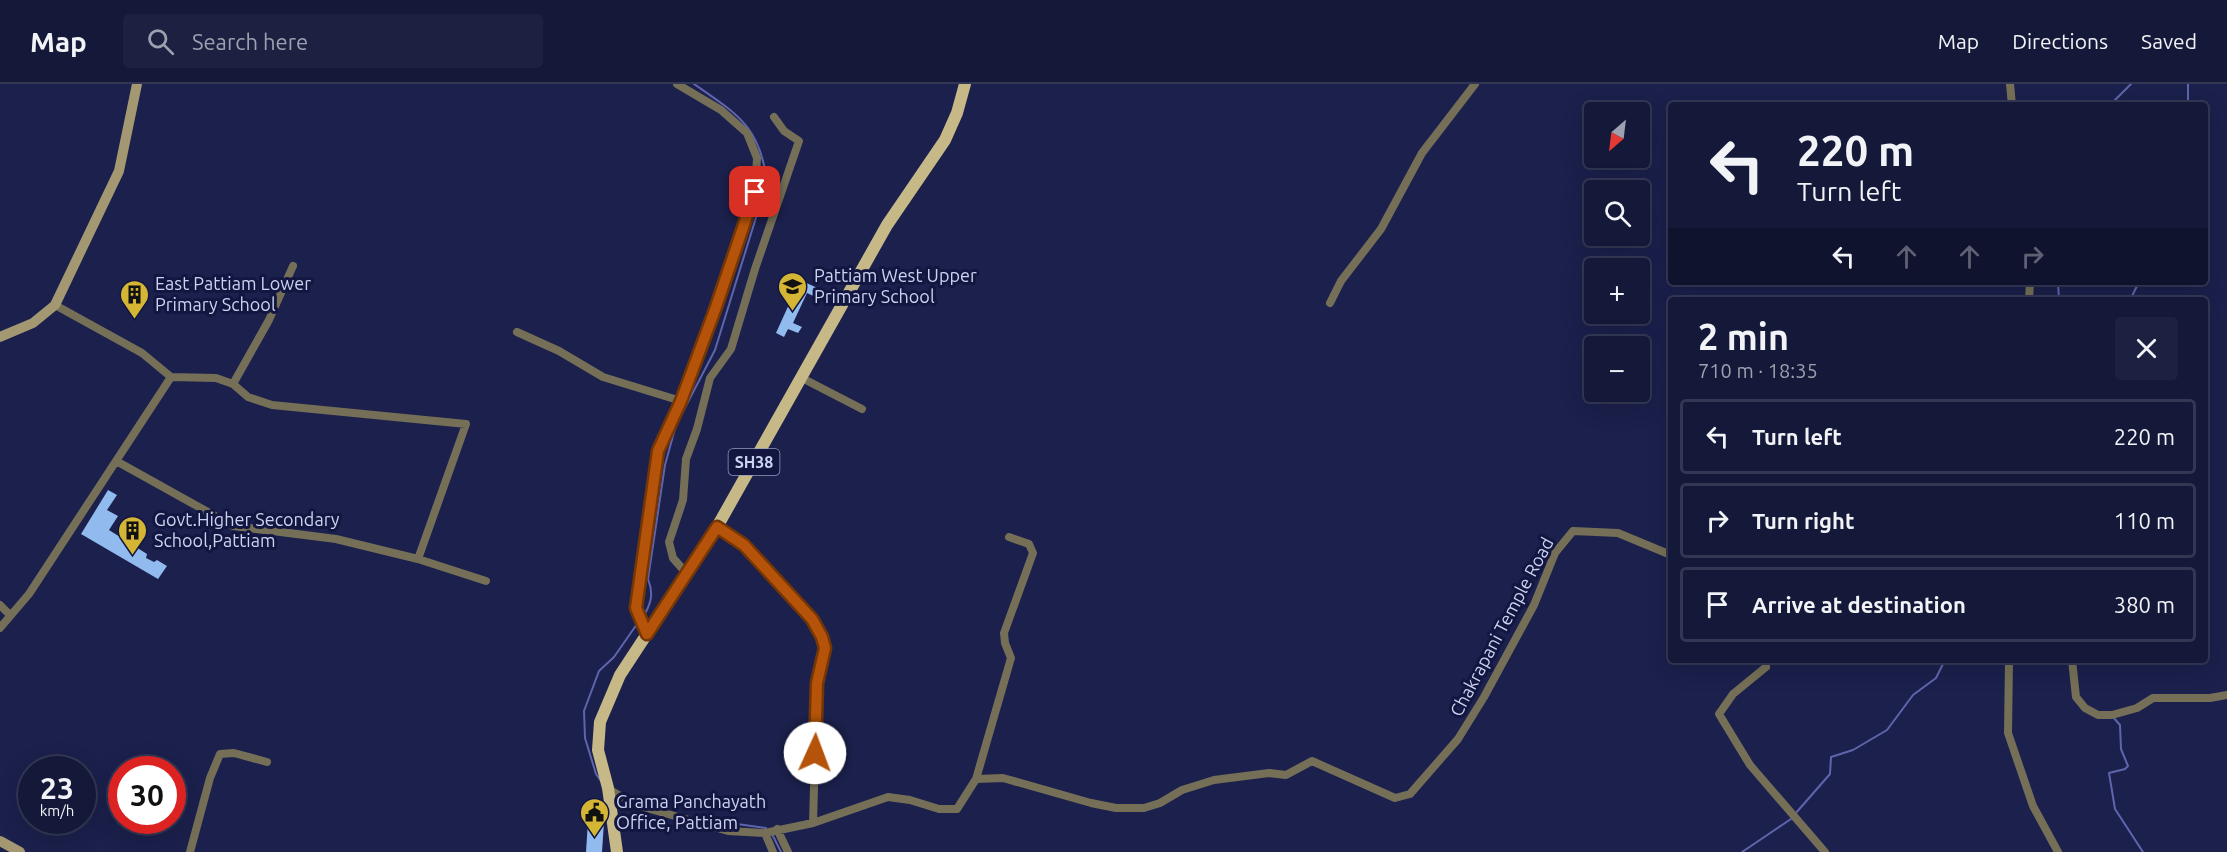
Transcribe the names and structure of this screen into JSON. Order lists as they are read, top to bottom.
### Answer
{
  "streets": {
    "main road": ["SH38"],
    "street": ["Chakrapani Temple Road"]
  },
  "places": {
    "school or university": ["Pattiam West Upper Primary School"],
    "building": ["East Pattiam Lower Primary School", "Govt.Higher Secondary School,Pattiam"],
    "public building": ["Grama Panchayath Office, Pattiam"]
  },
  "north": "bottom left",
  "page": {
    "header": "Map",
    "search": "Search here",
    "nav": ["Map", "Directions", "Saved"],
    "map_buttons": ["+", "−"],
    "turn": ["220 m", "Turn left"],
    "heading": ["2 min", "710 m · 18:35"],
    "list": [
      {
        "name": "Turn left",
        "value": "220 m"
      },
      {
        "name": "Turn right",
        "value": "110 m"
      },
      {
        "name": "Arrive at destination",
        "value": "380 m"
      }
    ],
    "speed": "23 km/h",
    "limit": "30"
  }
}
